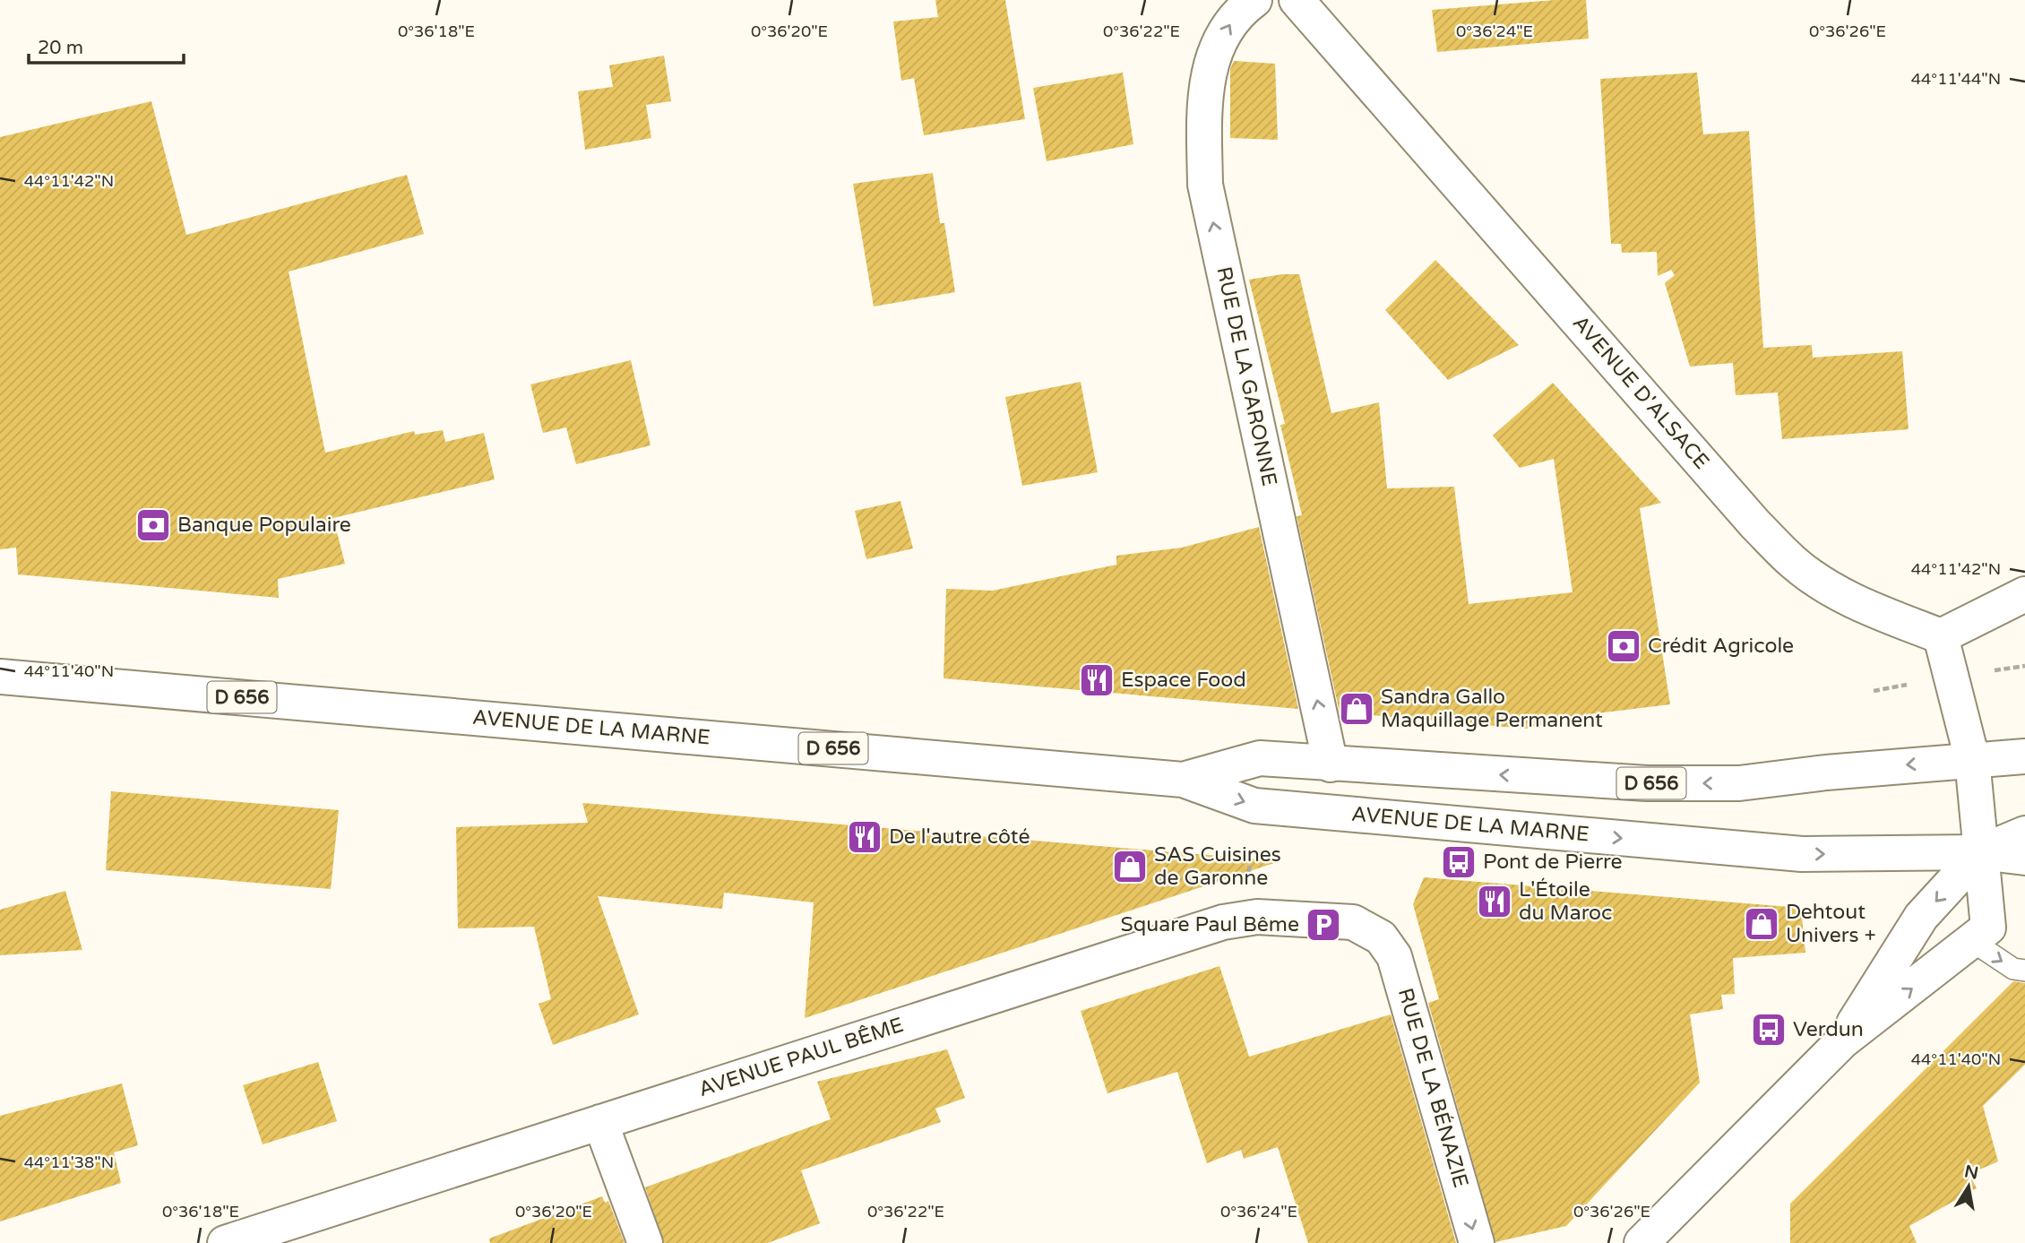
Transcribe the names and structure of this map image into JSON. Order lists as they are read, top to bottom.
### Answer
{
  "streets": {
    "main road": [
      "RUE DE LA GARONNE",
      "AVENUE D'ALSACE",
      "D 656",
      "AVENUE DE LA MARNE",
      "AVENUE PAUL BÊME",
      "RUE DE LA BÉNAZIE"
    ]
  },
  "crossings": [
    ["RUE DE LA GARONNE", "AVENUE DE LA MARNE"],
    ["AVENUE PAUL BÊME", "RUE DE LA BÉNAZIE"]
  ],
  "one_way": ["RUE DE LA GARONNE", "RUE DE LA BÉNAZIE"],
  "places": {
    "bank": ["Banque Populaire", "Crédit Agricole"],
    "restaurant": ["Espace Food", "De l'autre côté", "L'Étoile du Maroc"],
    "shop": ["Sandra Gallo Maquillage Permanent", "SAS Cuisines de Garonne", "Dehtout Univers +"],
    "bus stop": ["Pont de Pierre", "Verdun"],
    "parking": ["Square Paul Bême"]
  },
  "scale_bar": "20 m",
  "north": "top",
  "coordinates": [
    "0°36'26\"E",
    "0°36'18\"E",
    "0°36'20\"E",
    "0°36'22\"E",
    "0°36'24\"E",
    "44°11'44\"N",
    "44°11'42\"N",
    "44°11'40\"N",
    "44°11'38\"N"
  ]
}
